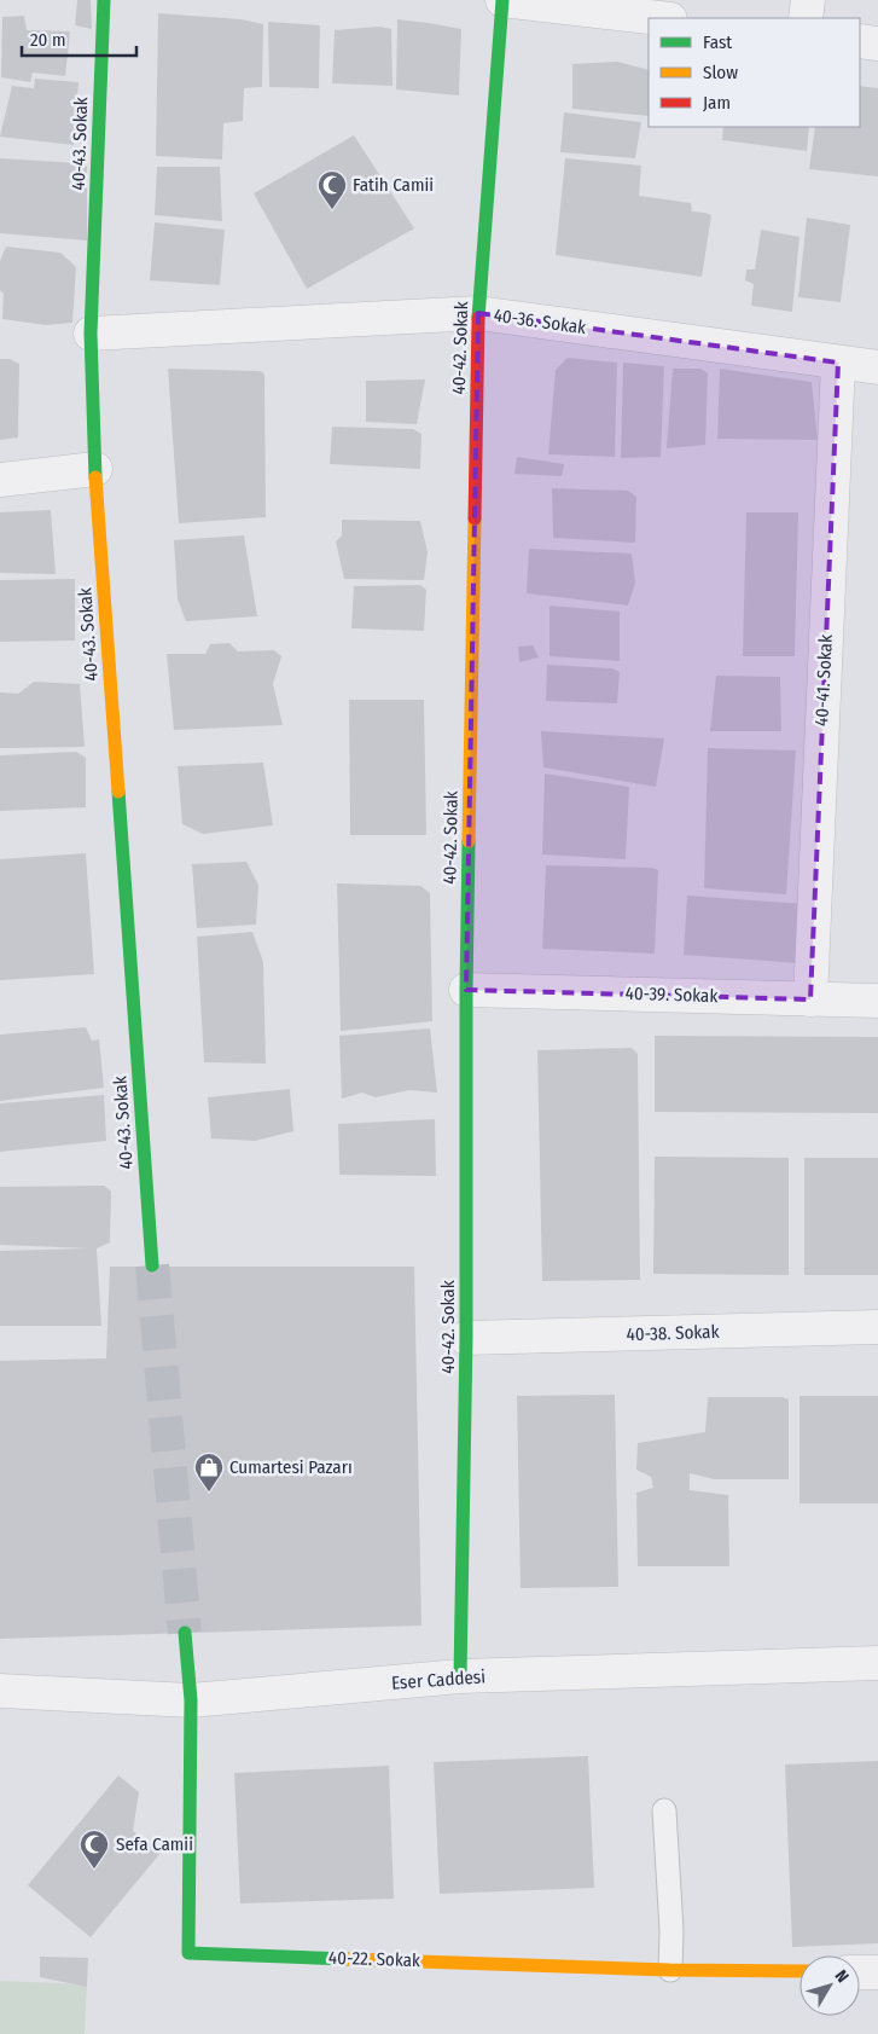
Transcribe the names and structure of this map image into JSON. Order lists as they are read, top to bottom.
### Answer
{
  "streets": {
    "street": [
      "40-43. Sokak",
      "40-36. Sokak",
      "40-42. Sokak",
      "40-41. Sokak",
      "40-39. Sokak",
      "40-38. Sokak",
      "Eser Caddesi",
      "40-22. Sokak"
    ]
  },
  "crossings": [
    ["40-43. Sokak", "40-36. Sokak"],
    ["40-36. Sokak", "40-42. Sokak"],
    ["40-36. Sokak", "40-41. Sokak"],
    ["40-42. Sokak", "40-39. Sokak"],
    ["40-42. Sokak", "40-38. Sokak"],
    ["40-42. Sokak", "Eser Caddesi"],
    ["40-41. Sokak", "40-39. Sokak"],
    ["Eser Caddesi", "40-22. Sokak"]
  ],
  "places": {
    "mosque": ["Fatih Camii", "Sefa Camii"],
    "shop": ["Cumartesi Pazarı"]
  },
  "legend": ["Fast", "Slow", "Jam"],
  "scale_bar": "20 m",
  "north": "top right"
}
